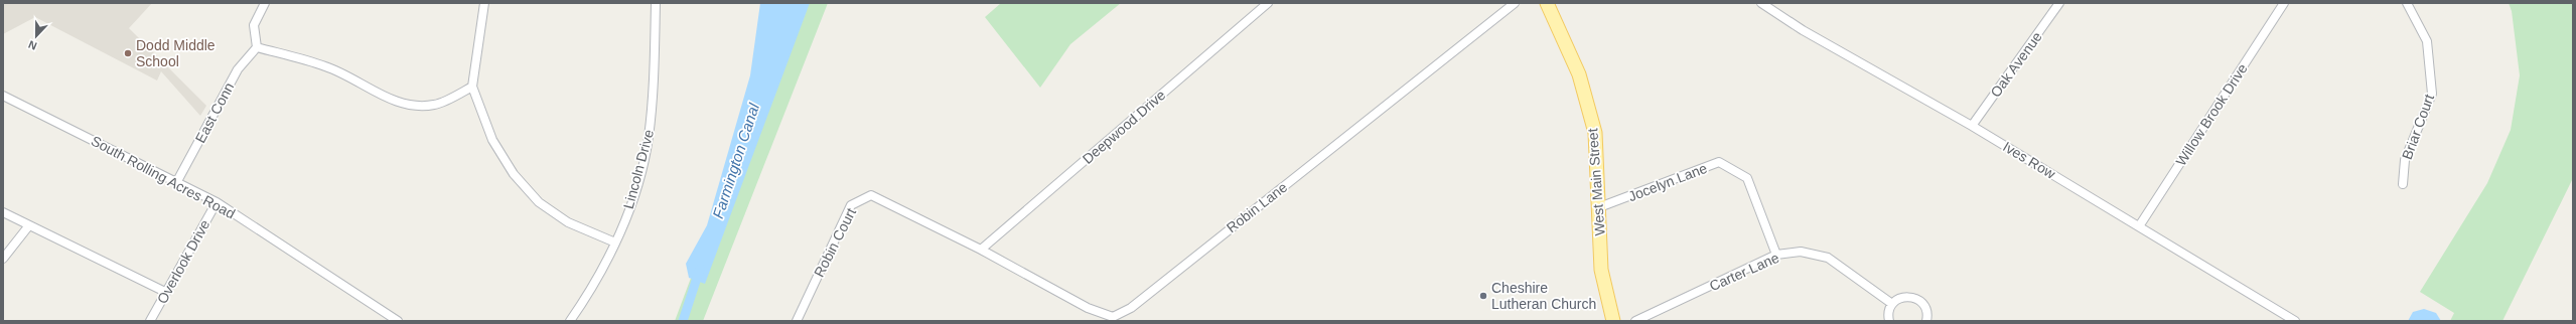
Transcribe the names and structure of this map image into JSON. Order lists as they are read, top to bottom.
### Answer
{
  "streets": {
    "main road": ["West Main Street"],
    "street": [
      "Oak Avenue",
      "East Conn",
      "Willow Brook Drive",
      "Deepwood Drive",
      "Briar Court",
      "Ives Row",
      "Lincoln Drive",
      "South Rolling Acres Road",
      "Jocelyn Lane",
      "Robin Lane",
      "Robin Court",
      "Overlook Drive",
      "Carter Lane"
    ]
  },
  "crossings": [
    ["Oak Avenue", "Ives Row"],
    ["East Conn", "South Rolling Acres Road"],
    ["Willow Brook Drive", "Ives Row"],
    ["Deepwood Drive", "Robin Lane"],
    ["Deepwood Drive", "Robin Court"],
    ["South Rolling Acres Road", "Overlook Drive"],
    ["West Main Street", "Jocelyn Lane"],
    ["Jocelyn Lane", "Carter Lane"],
    ["Robin Lane", "Robin Court"]
  ],
  "water": ["Farmington Canal"],
  "places": ["Dodd Middle School", "Cheshire Lutheran Church"],
  "north": "bottom"
}
